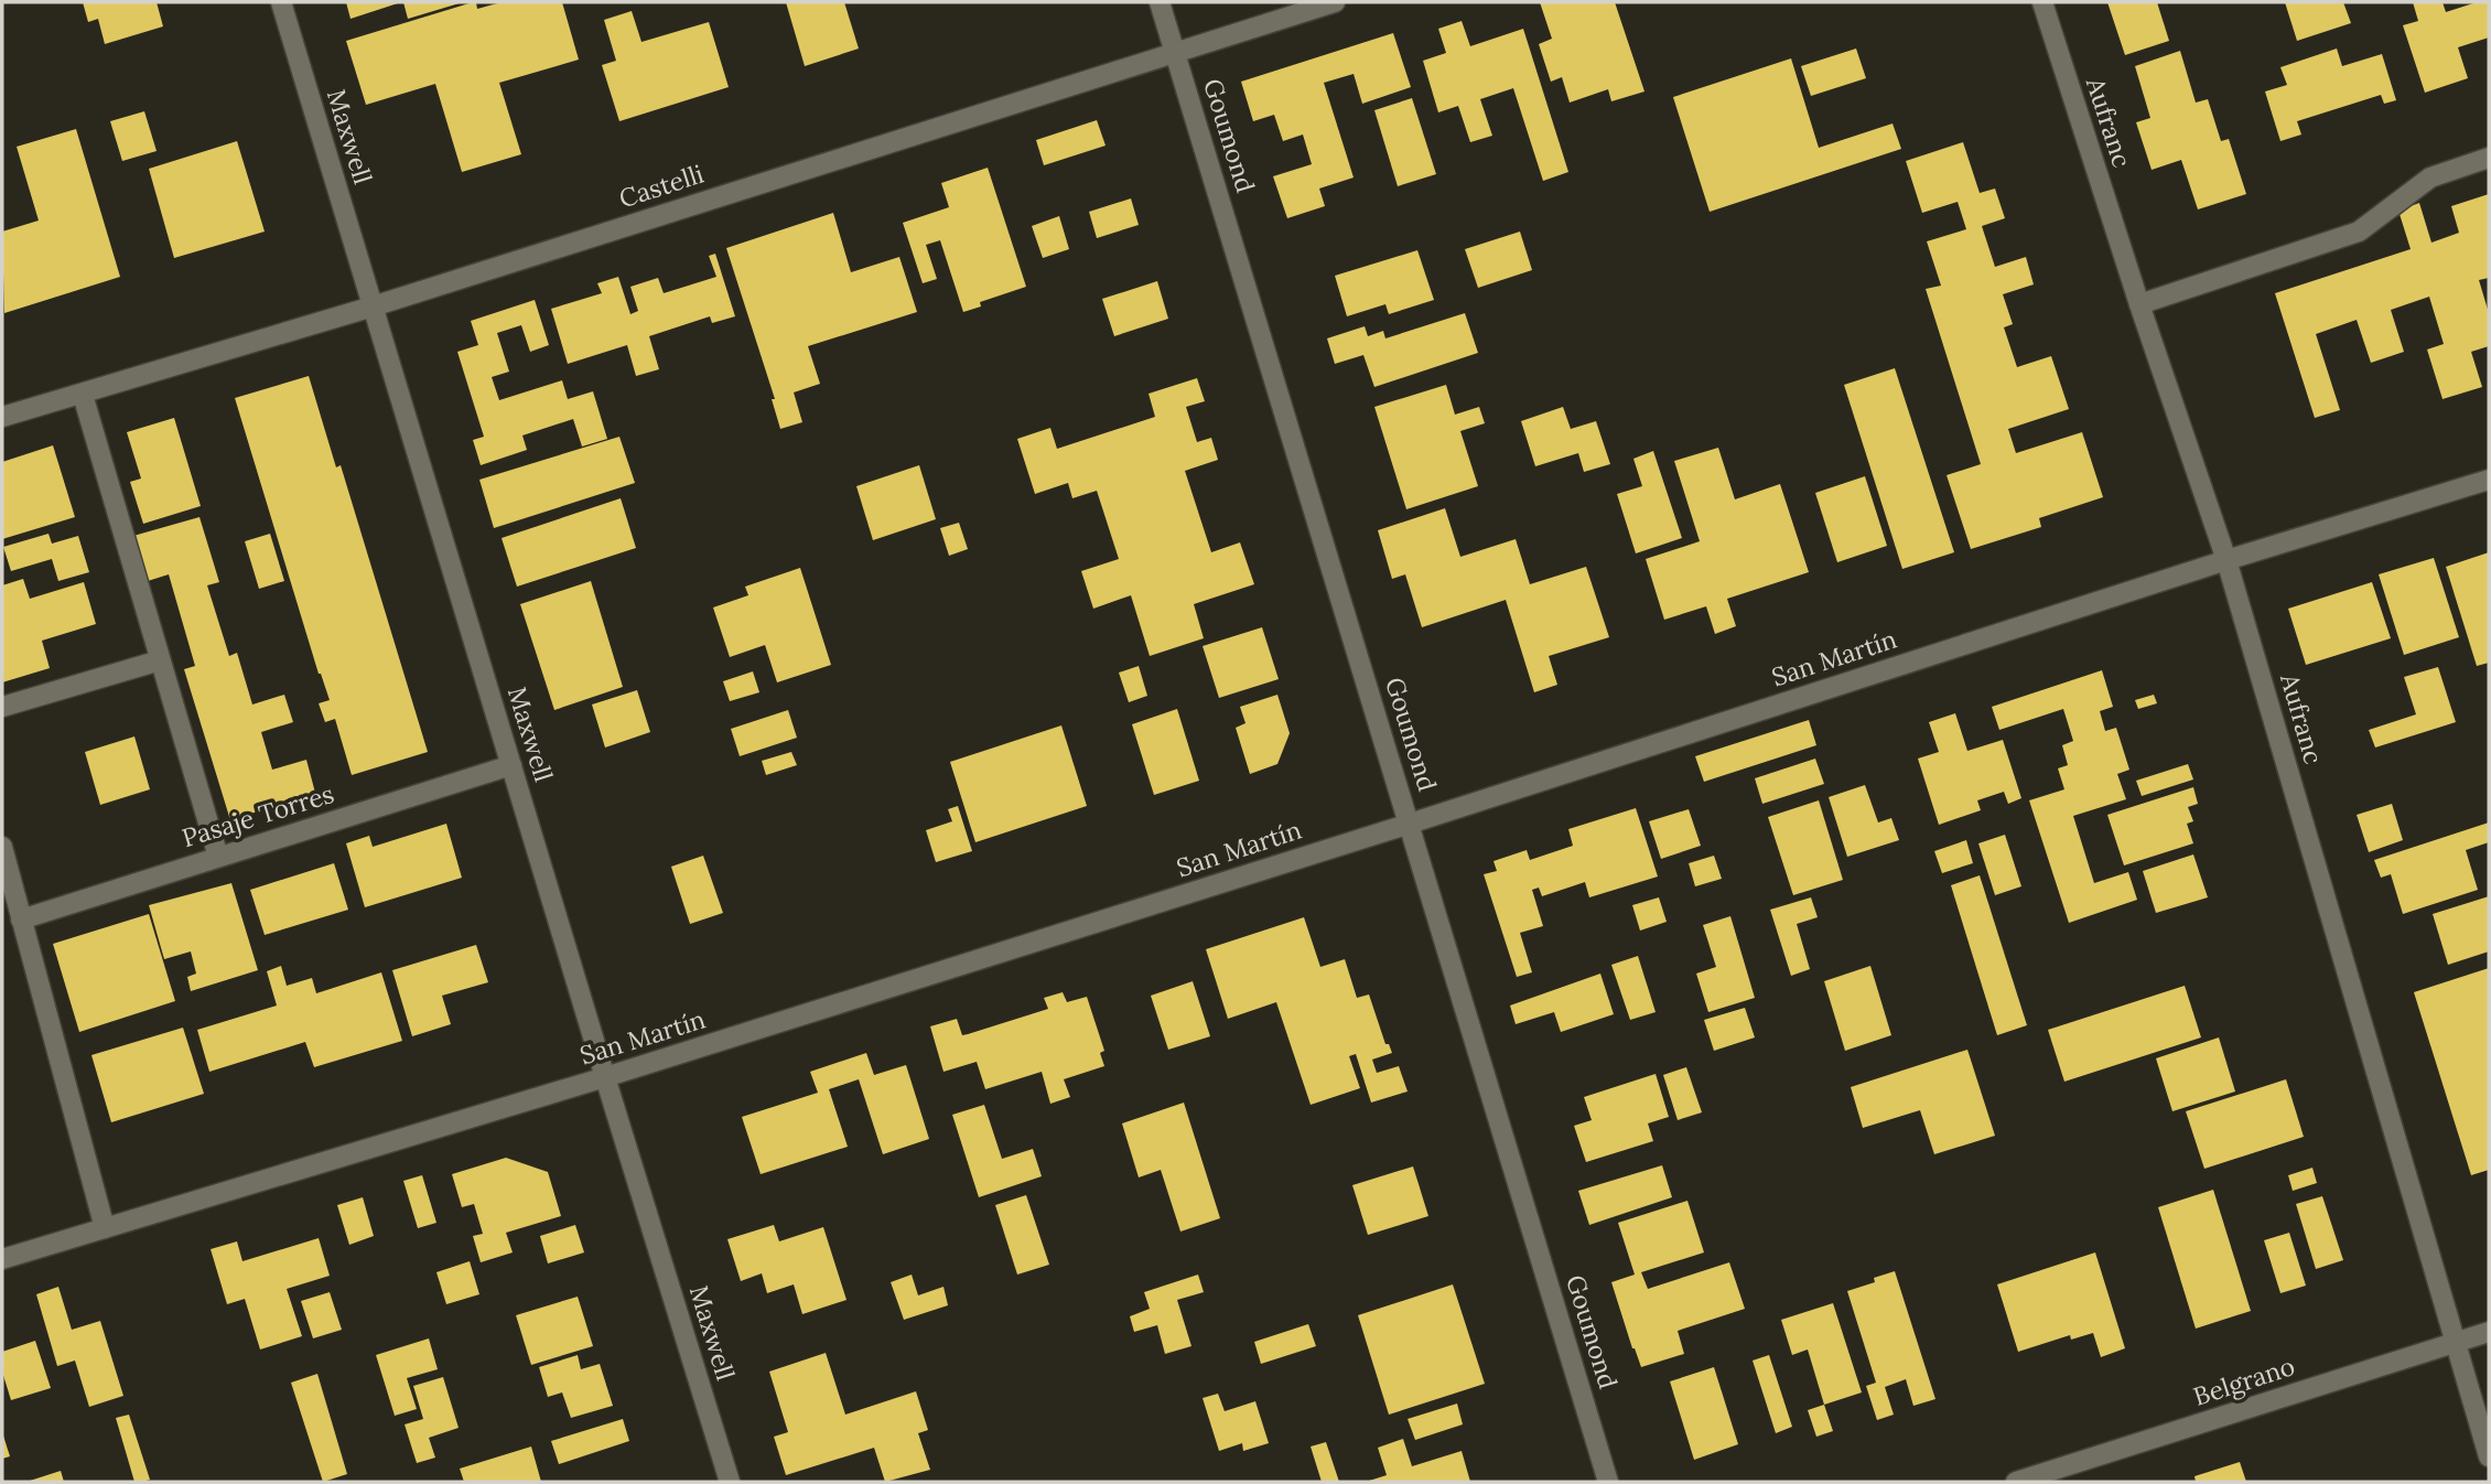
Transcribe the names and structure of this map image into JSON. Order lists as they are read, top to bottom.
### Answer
{
  "streets": {
    "street": [
      "Aufranc",
      "Goumond",
      "Maxwell",
      "Castelli",
      "San Martín",
      "Pasaje Torres",
      "Belgrano"
    ]
  },
  "crossings": [
    ["Aufranc", "San Martín"],
    ["Aufranc", "Belgrano"],
    ["Goumond", "Castelli"],
    ["Goumond", "San Martín"],
    ["Maxwell", "Castelli"],
    ["Maxwell", "San Martín"],
    ["Maxwell", "Pasaje Torres"]
  ]
}
